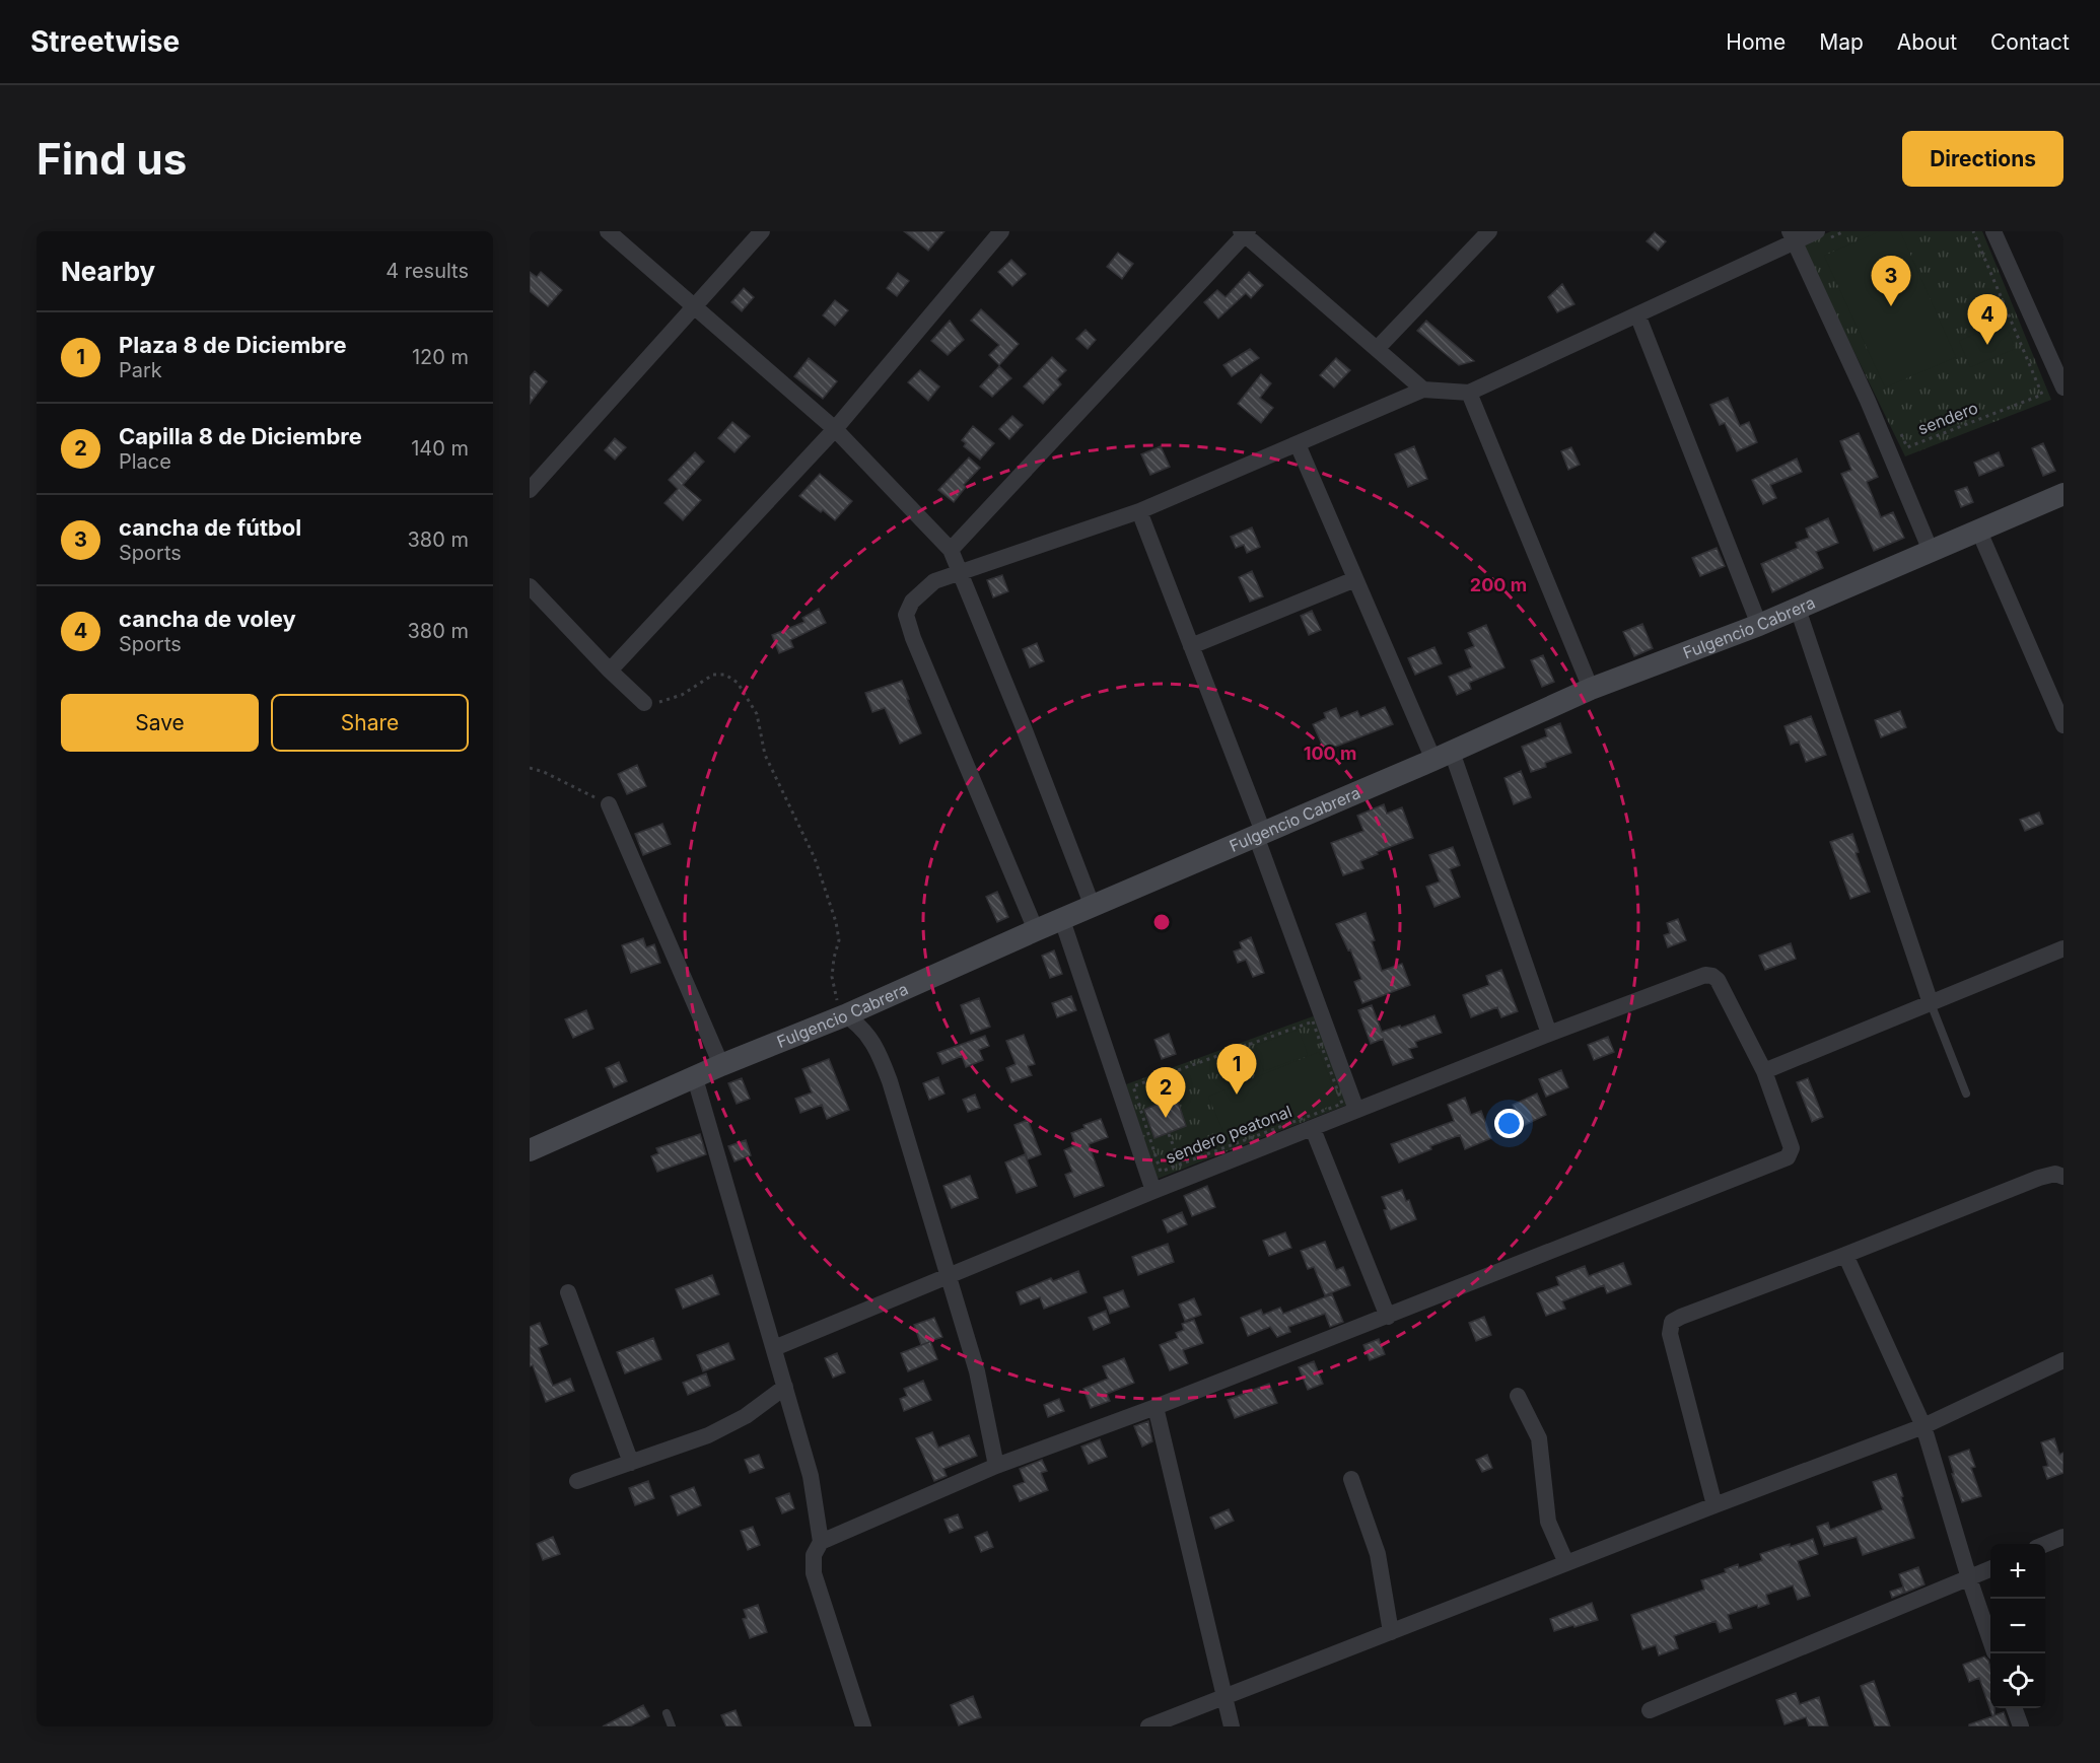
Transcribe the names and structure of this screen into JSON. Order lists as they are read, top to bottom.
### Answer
{
  "streets": {
    "main road": ["Fulgencio Cabrera"],
    "path": ["sendero", "sendero peatonal"]
  },
  "page": {
    "header": "Streetwise",
    "nav": [
      "Home",
      "Map",
      "About",
      "Contact"
    ],
    "buttons": [
      "Directions",
      ["Save", "Share"]
    ],
    "title": "Find us",
    "heading": ["Nearby", "4 results"],
    "pins": [
      "3",
      "4",
      "1",
      "2"
    ],
    "list": [
      {
        "mark": "1",
        "name": "Plaza 8 de Diciembre",
        "note": "Park",
        "value": "120 m"
      },
      {
        "mark": "2",
        "name": "Capilla 8 de Diciembre",
        "note": "Place",
        "value": "140 m"
      },
      {
        "mark": "3",
        "name": "cancha de fútbol",
        "note": "Sports",
        "value": "380 m"
      },
      {
        "mark": "4",
        "name": "cancha de voley",
        "note": "Sports",
        "value": "380 m"
      }
    ],
    "map_buttons": ["+", "−"]
  },
  "rings": ["200 m", "100 m"]
}
